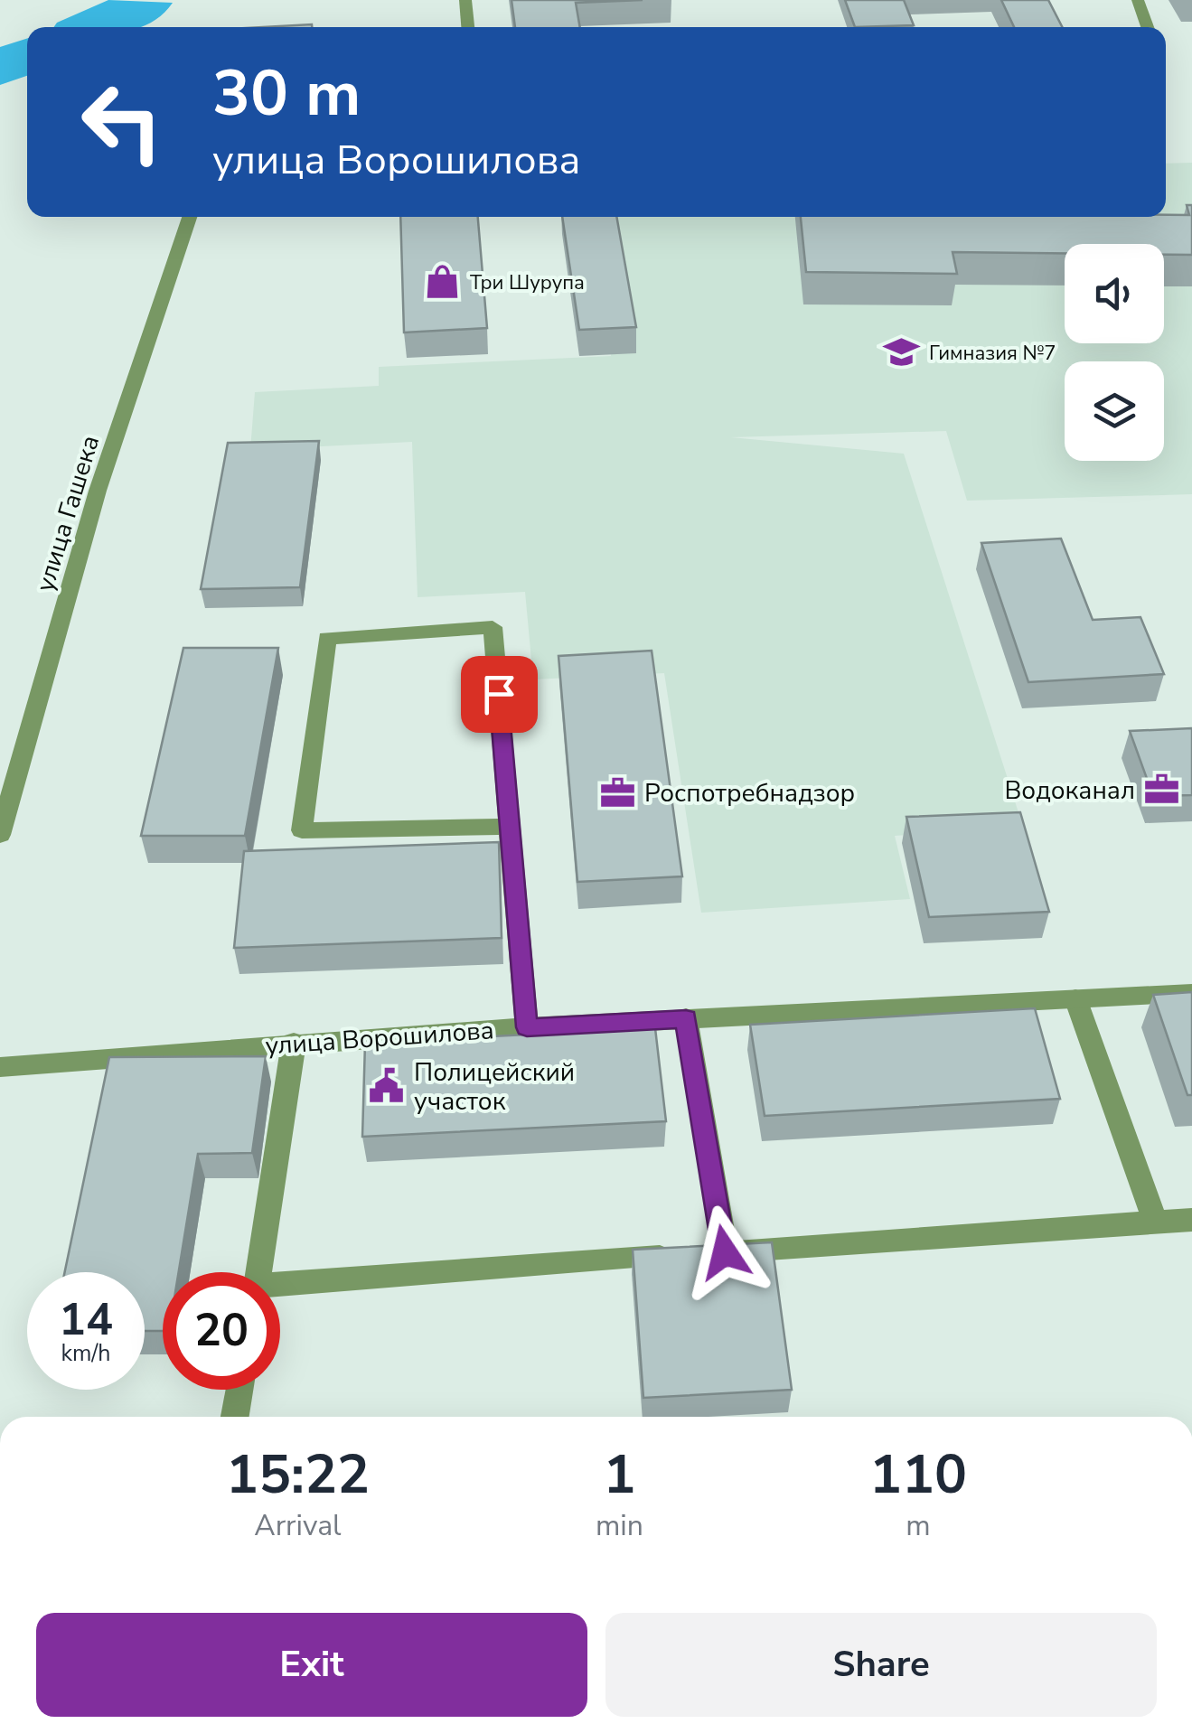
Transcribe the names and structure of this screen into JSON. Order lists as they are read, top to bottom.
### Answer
{
  "streets": {
    "street": ["улица Гашека", "улица Ворошилова"]
  },
  "places": {
    "shop": ["Три Шурупа"],
    "school or university": ["Гимназия №7"],
    "office": ["Водоканал", "Роспотребнадзор"],
    "public building": ["Полицейский участок"]
  },
  "page": {
    "turn": ["30 m", "улица Ворошилова"],
    "speed": "14 km/h",
    "limit": "20",
    "eta": [
      "15:22",
      "Arrival",
      "1",
      "min",
      "110",
      "m"
    ],
    "buttons": ["Exit", "Share"]
  }
}
